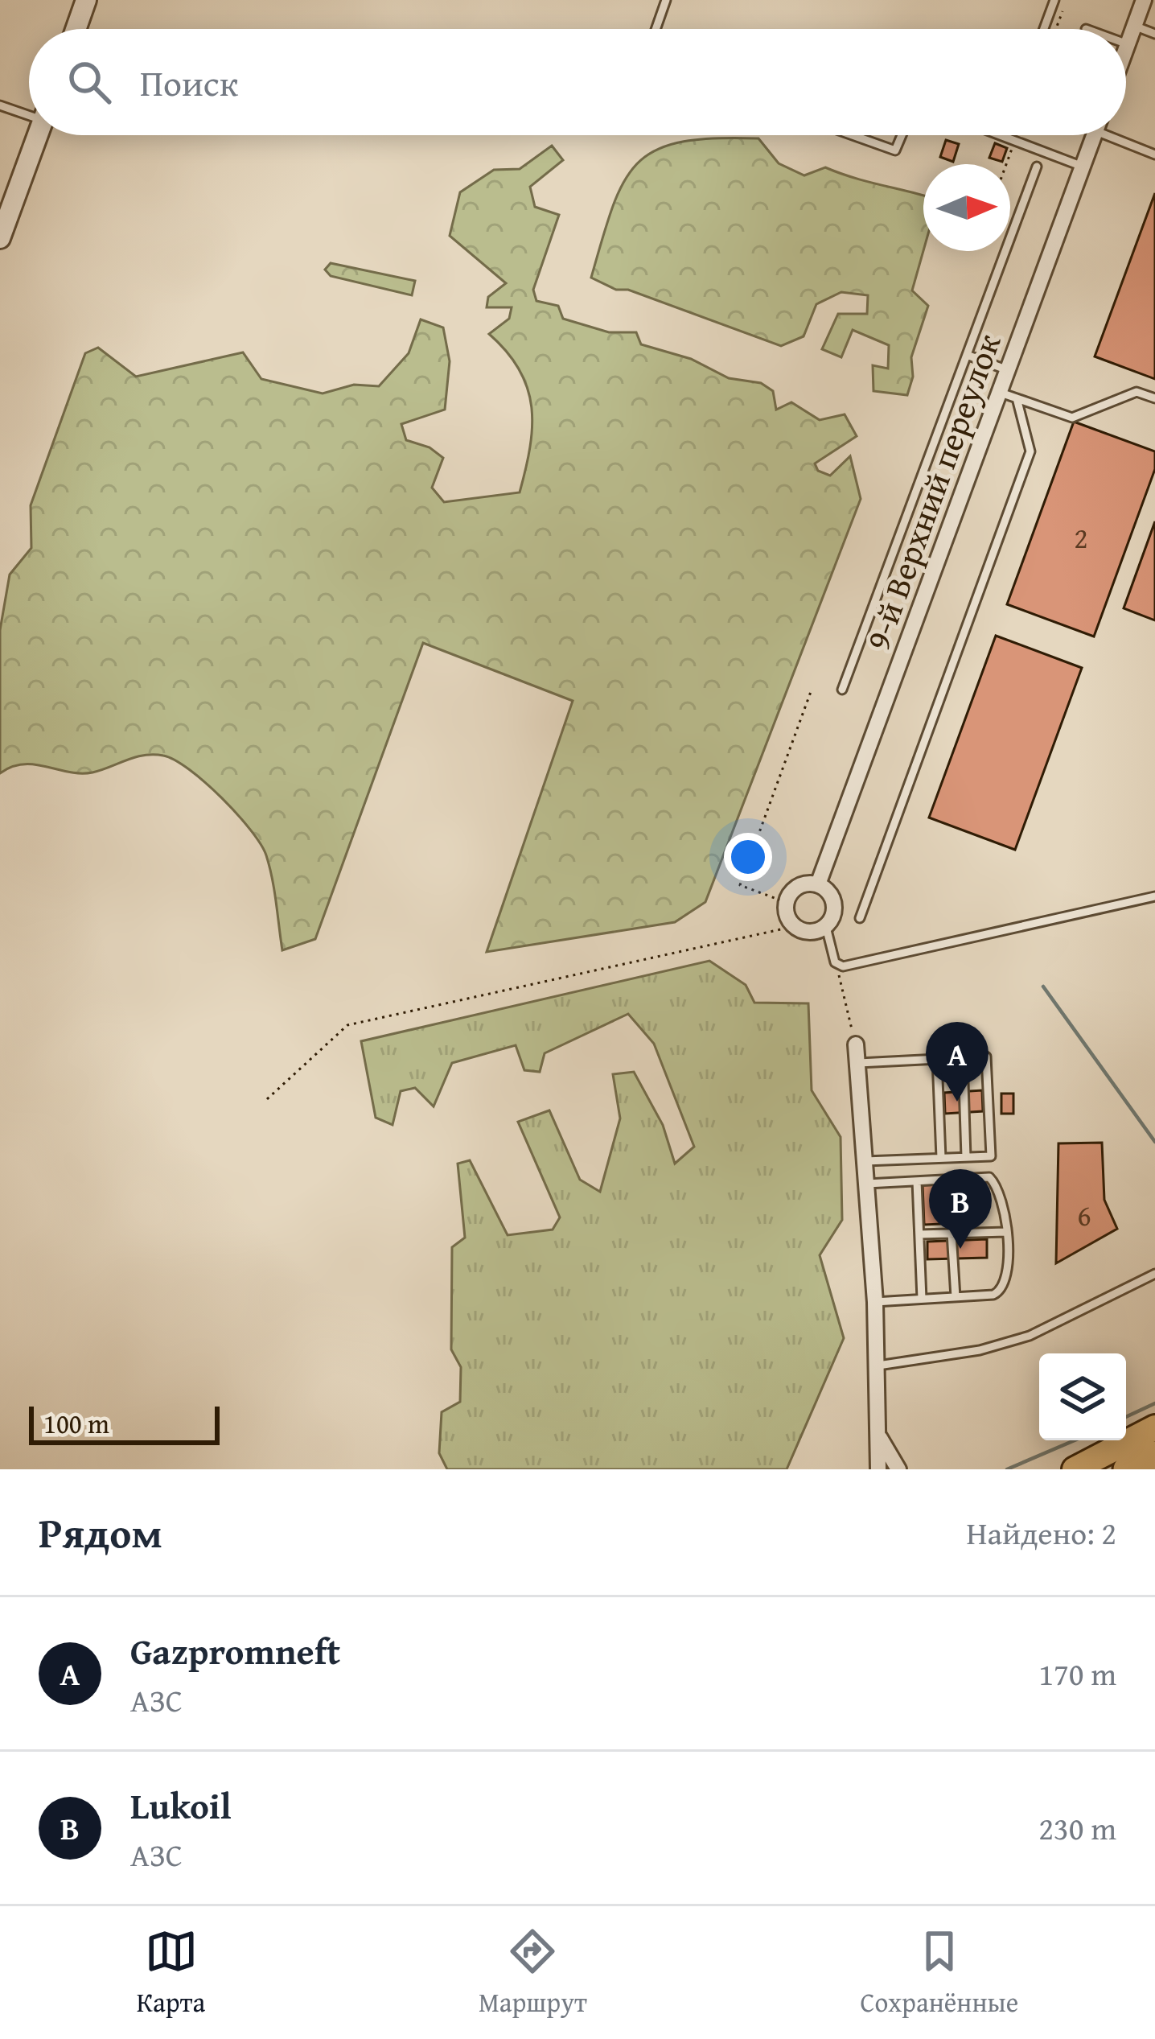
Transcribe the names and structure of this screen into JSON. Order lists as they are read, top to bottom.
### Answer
{
  "streets": {
    "street": ["9-й Верхний переулок"]
  },
  "house_numbers": ["2", "6"],
  "scale_bar": "100 m",
  "north": "right",
  "page": {
    "search": "Поиск",
    "pins": ["A", "B"],
    "scale": "100 m",
    "heading": ["Рядом", "Найдено: 2"],
    "list": [
      {
        "mark": "A",
        "name": "Gazpromneft",
        "note": "АЗС",
        "value": "170 m"
      },
      {
        "mark": "B",
        "name": "Lukoil",
        "note": "АЗС",
        "value": "230 m"
      }
    ],
    "nav": ["Карта", "Маршрут", "Сохранённые"]
  }
}
